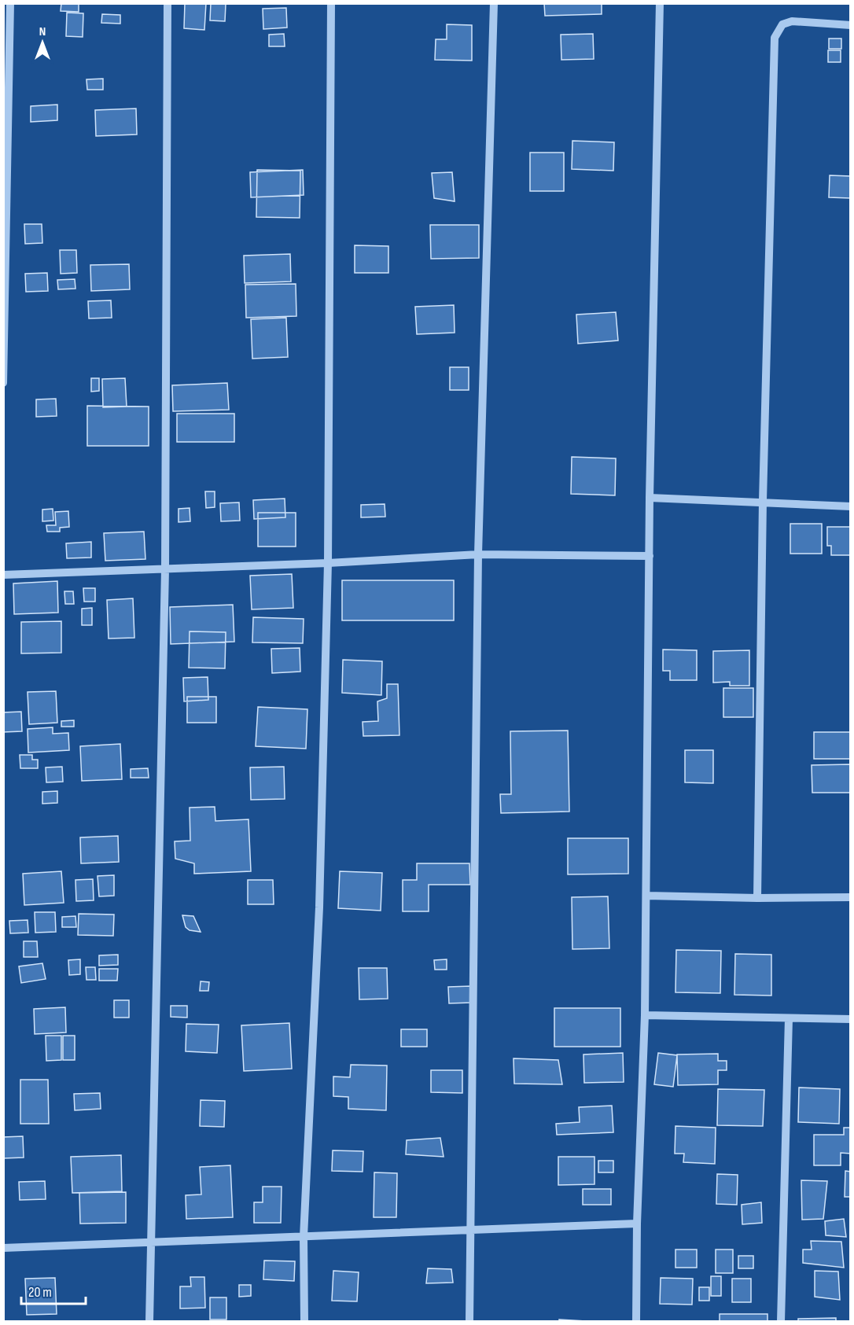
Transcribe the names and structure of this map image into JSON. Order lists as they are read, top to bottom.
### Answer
{
  "scale_bar": "20 m",
  "north": "top"
}
